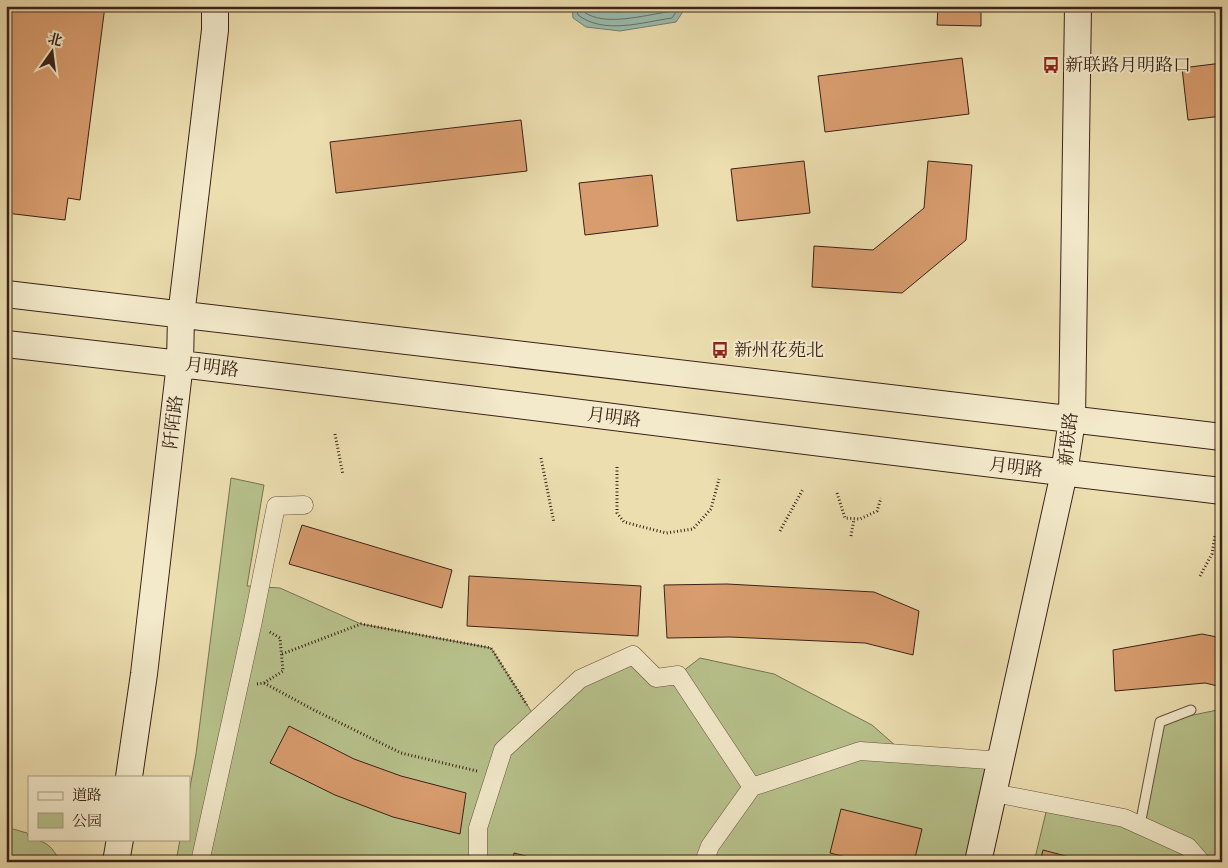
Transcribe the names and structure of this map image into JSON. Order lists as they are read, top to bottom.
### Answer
{
  "streets": {
    "street": ["月明路", "阡陌路", "新联路"]
  },
  "crossings": [
    ["月明路", "阡陌路"],
    ["月明路", "新联路"]
  ],
  "places": {
    "bus stop": ["新联路月明路口", "新州花苑北"]
  },
  "legend": ["道路", "公园"],
  "north": "top"
}
